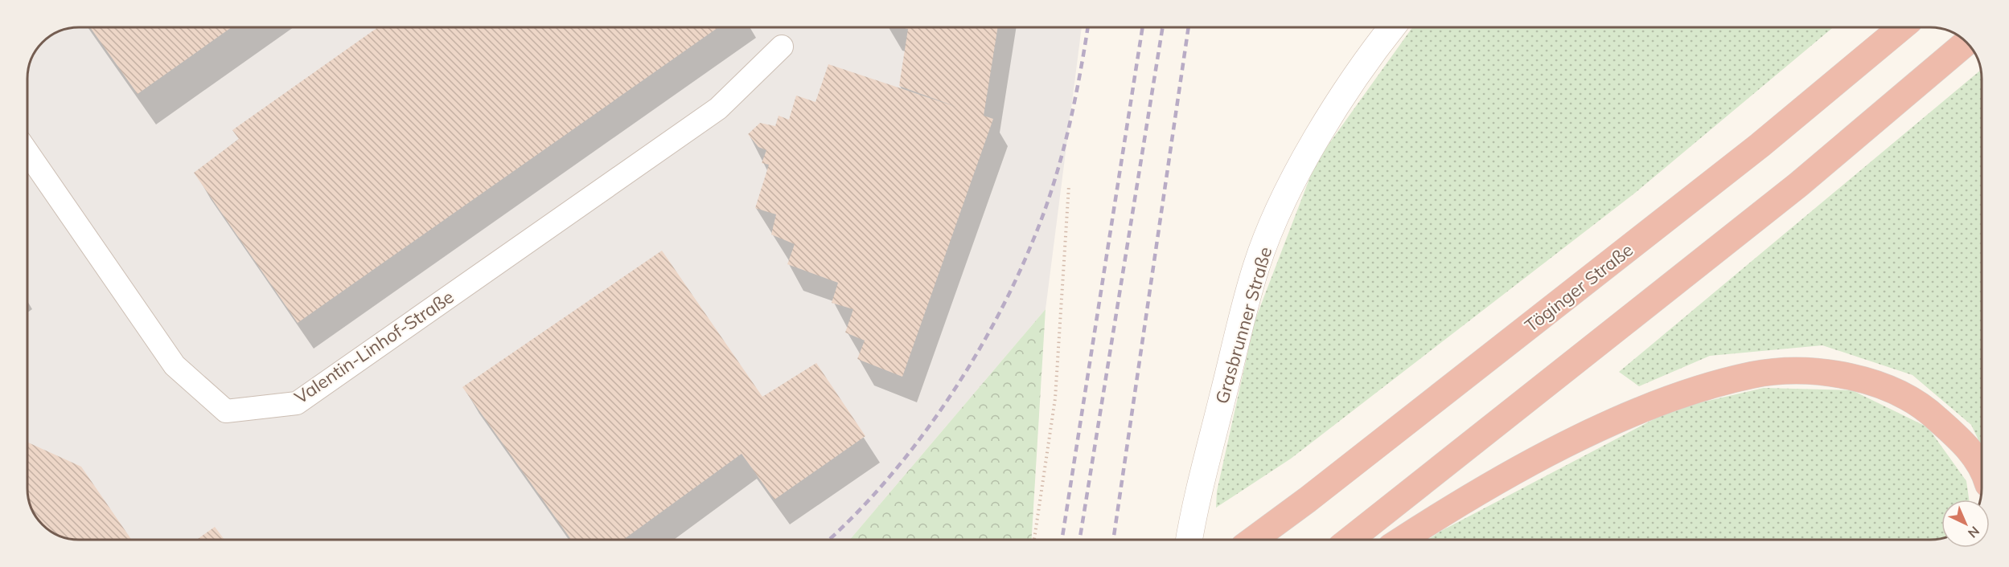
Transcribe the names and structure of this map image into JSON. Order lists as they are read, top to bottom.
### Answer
{
  "streets": {
    "highway": ["Töginger Straße"],
    "street": ["Grasbrunner Straße", "Valentin-Linhof-Straße"]
  },
  "north": "bottom right"
}
